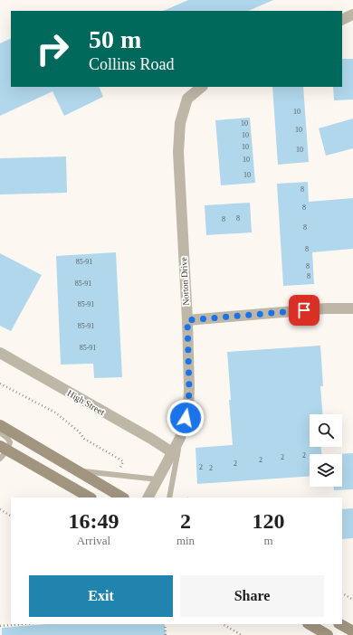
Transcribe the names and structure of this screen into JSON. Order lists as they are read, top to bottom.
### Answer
{
  "streets": {
    "street": ["Norton Drive", "High Street"]
  },
  "crossings": [
    ["Norton Drive", "High Street"]
  ],
  "house_numbers": [
    "10",
    "10",
    "10",
    "10",
    "10",
    "10",
    "10",
    "10",
    "8",
    "8",
    "8",
    "8",
    "8",
    "8",
    "85-91",
    "8",
    "8",
    "85-91",
    "85-91",
    "85-91",
    "85-91",
    "2",
    "2",
    "2",
    "2",
    "2",
    "2"
  ],
  "page": {
    "turn": ["50 m", "Collins Road"],
    "eta": [
      "16:49",
      "Arrival",
      "2",
      "min",
      "120",
      "m"
    ],
    "buttons": ["Exit", "Share"]
  }
}
